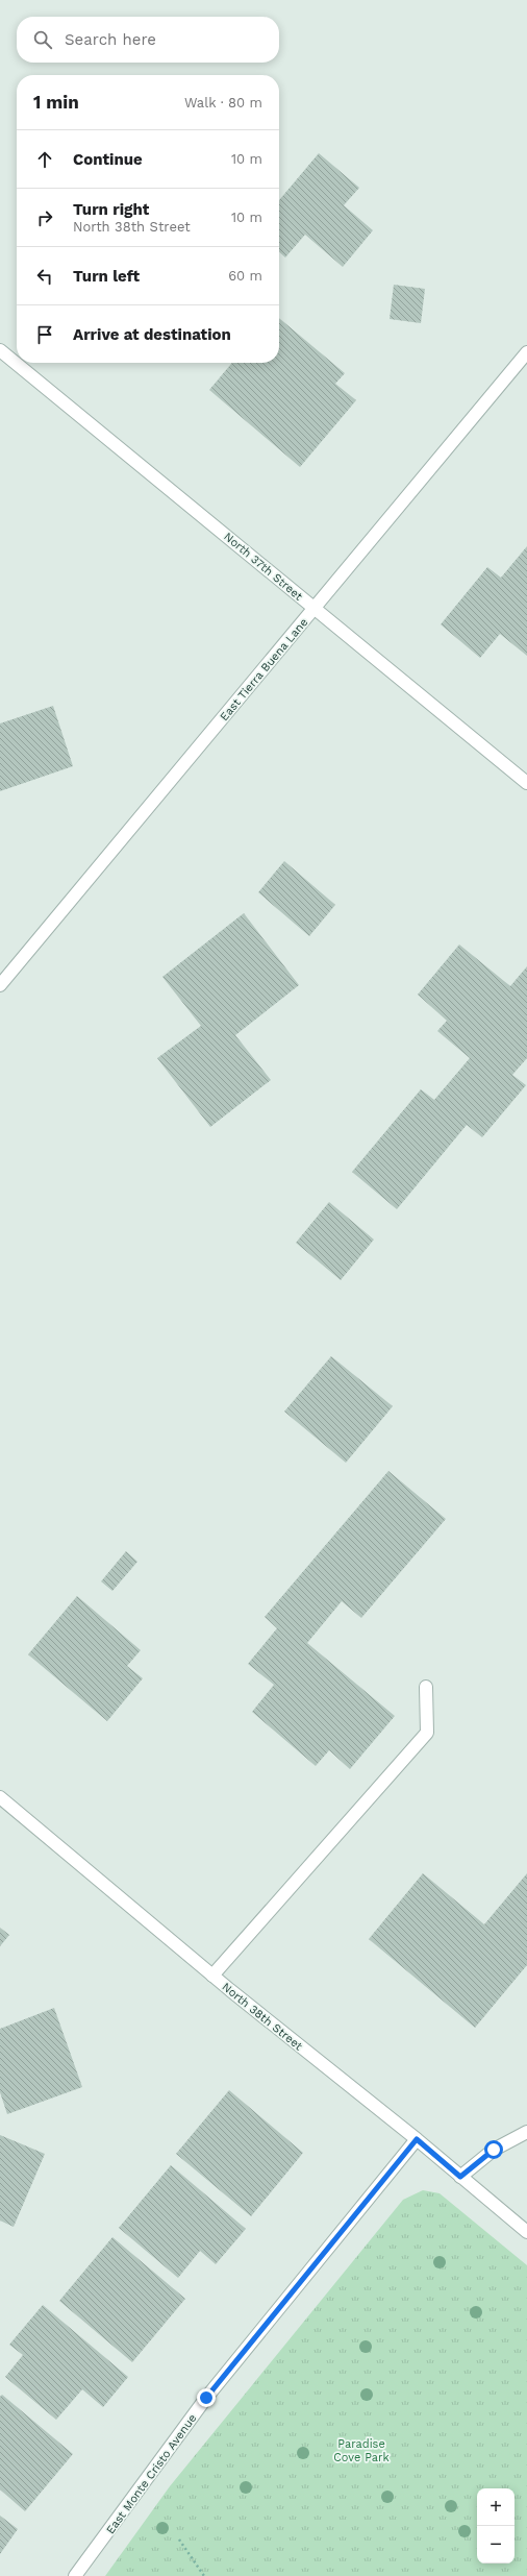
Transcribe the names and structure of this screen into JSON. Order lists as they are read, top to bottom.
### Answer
{
  "streets": {
    "street": [
      "North 37th Street",
      "East Tierra Buena Lane",
      "North 38th Street",
      "East Monte Cristo Avenue"
    ]
  },
  "crossings": [
    ["North 37th Street", "East Tierra Buena Lane"],
    ["North 38th Street", "East Monte Cristo Avenue"]
  ],
  "parks": ["Paradise Cove Park"],
  "page": {
    "search": "Search here",
    "heading": ["1 min", "Walk · 80 m"],
    "list": [
      ["Continue", "10 m"],
      ["Turn right", "North 38th Street", "10 m"],
      ["Turn left", "60 m"],
      "Arrive at destination"
    ],
    "map_buttons": ["+", "−"]
  }
}
